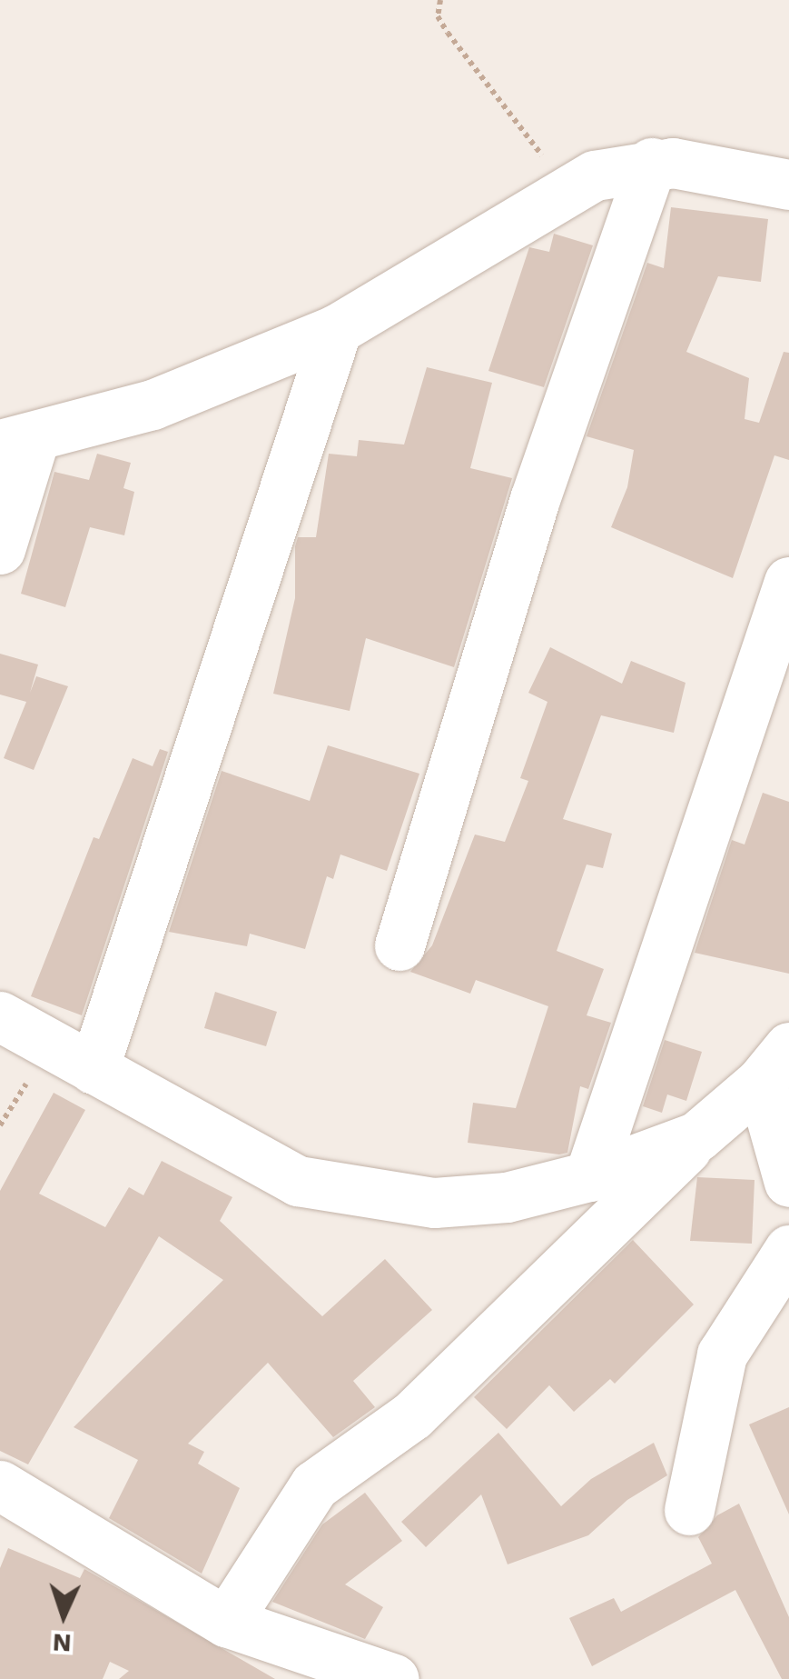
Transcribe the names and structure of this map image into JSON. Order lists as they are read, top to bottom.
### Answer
{
  "north": "bottom"
}
